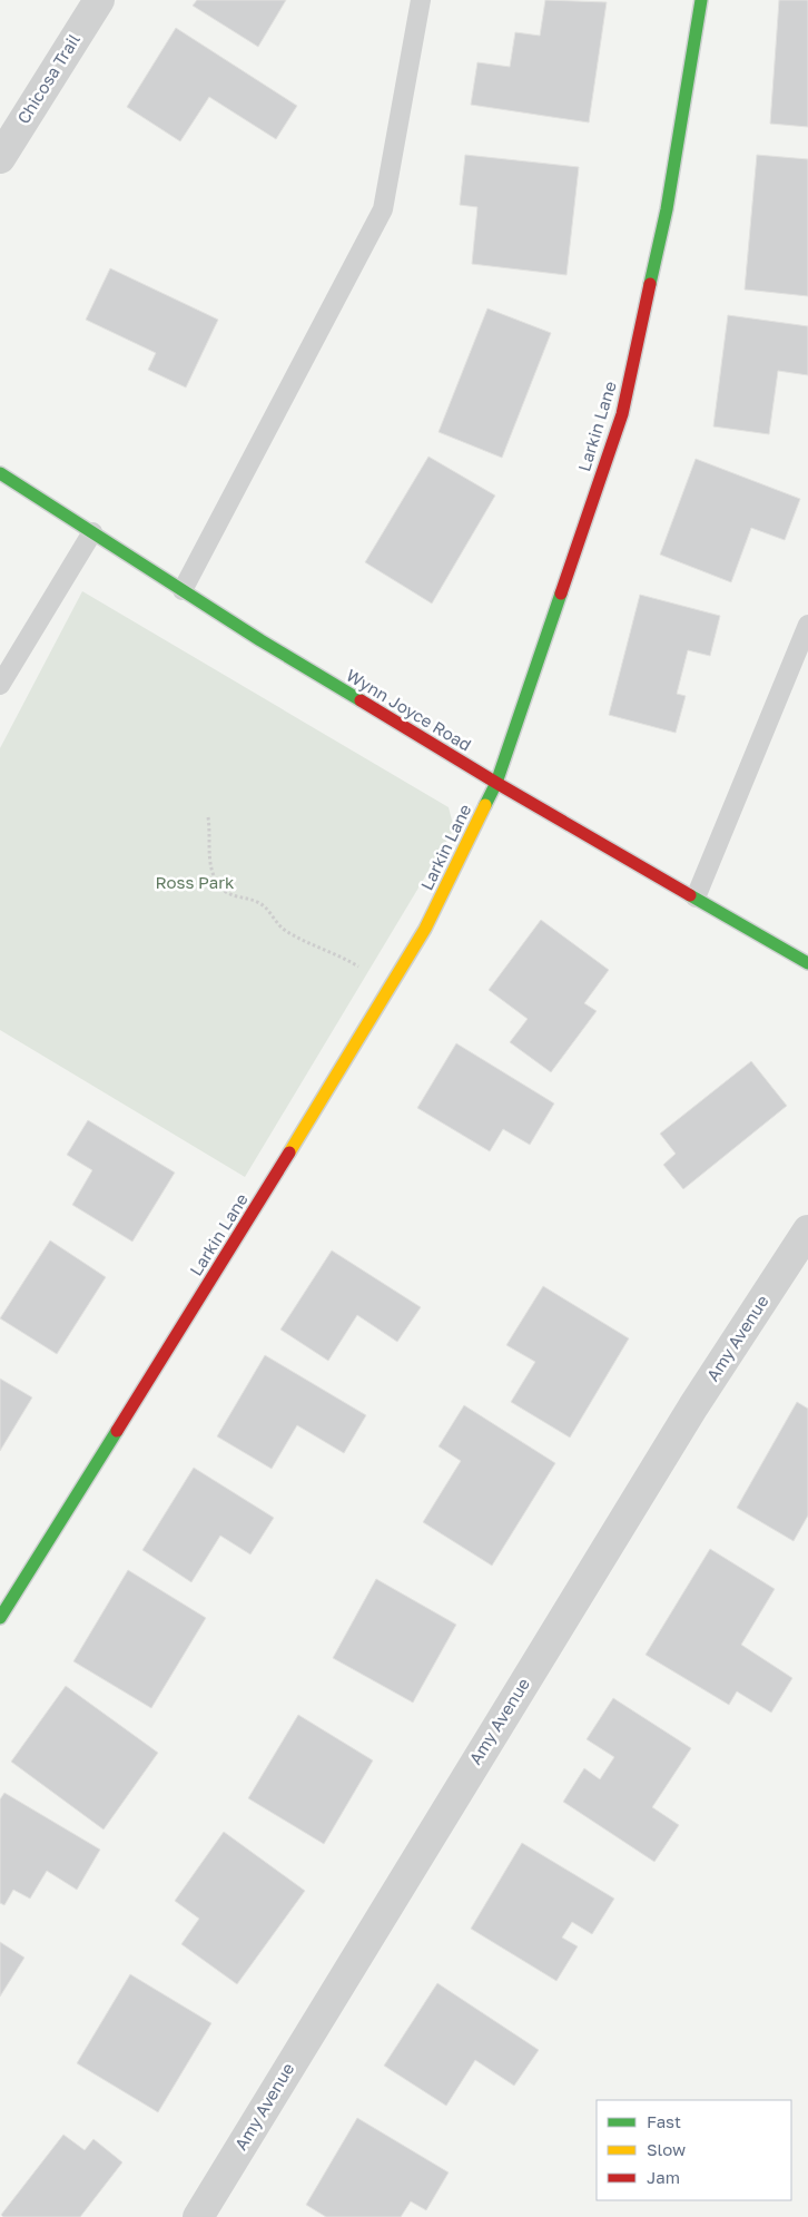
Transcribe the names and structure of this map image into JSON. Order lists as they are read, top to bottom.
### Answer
{
  "streets": {
    "street": [
      "Chicosa Trail",
      "Larkin Lane",
      "Wynn Joyce Road",
      "Amy Avenue"
    ]
  },
  "crossings": [
    ["Larkin Lane", "Wynn Joyce Road"]
  ],
  "parks": ["Ross Park"],
  "legend": ["Fast", "Slow", "Jam"]
}
